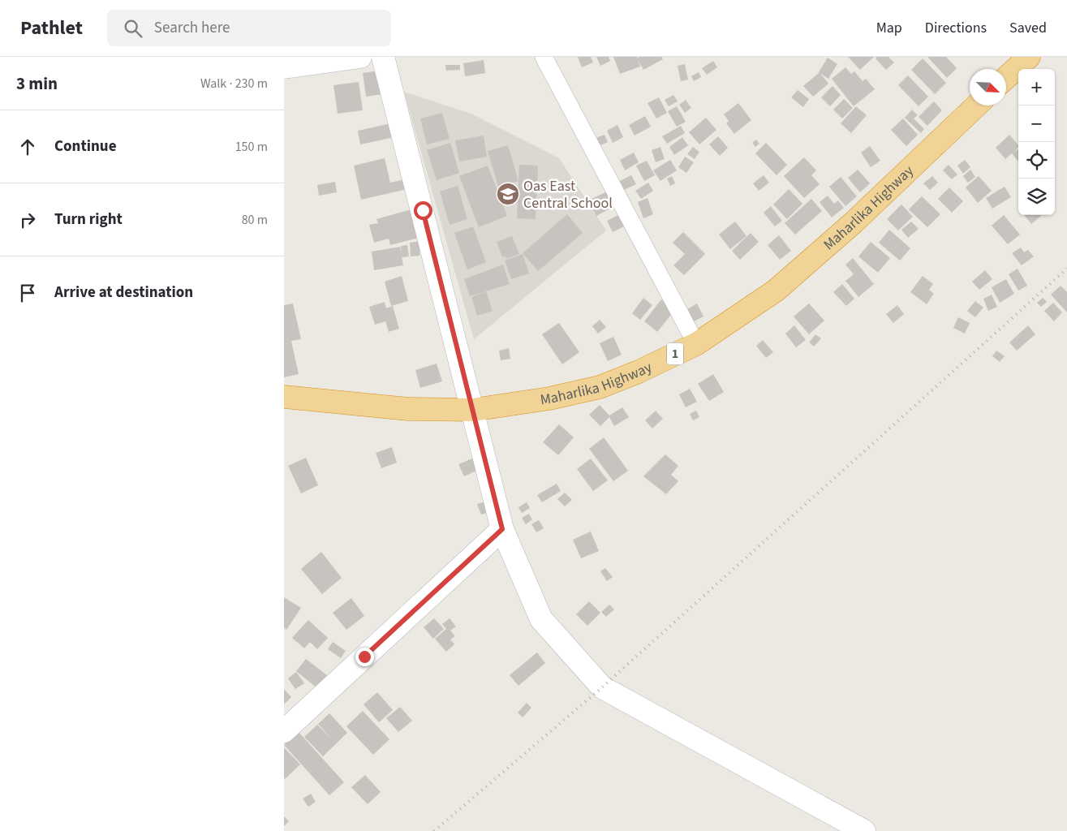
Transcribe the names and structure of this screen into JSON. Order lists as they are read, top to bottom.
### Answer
{
  "streets": {
    "highway": ["Maharlika Highway", "1"]
  },
  "places": {
    "school or university": ["Oas East Central School"]
  },
  "north": "bottom right",
  "page": {
    "header": "Pathlet",
    "search": "Search here",
    "nav": ["Map", "Directions", "Saved"],
    "heading": ["3 min", "Walk · 230 m"],
    "map_buttons": ["+", "−"],
    "list": [
      ["Continue", "150 m"],
      ["Turn right", "80 m"],
      "Arrive at destination"
    ]
  }
}
